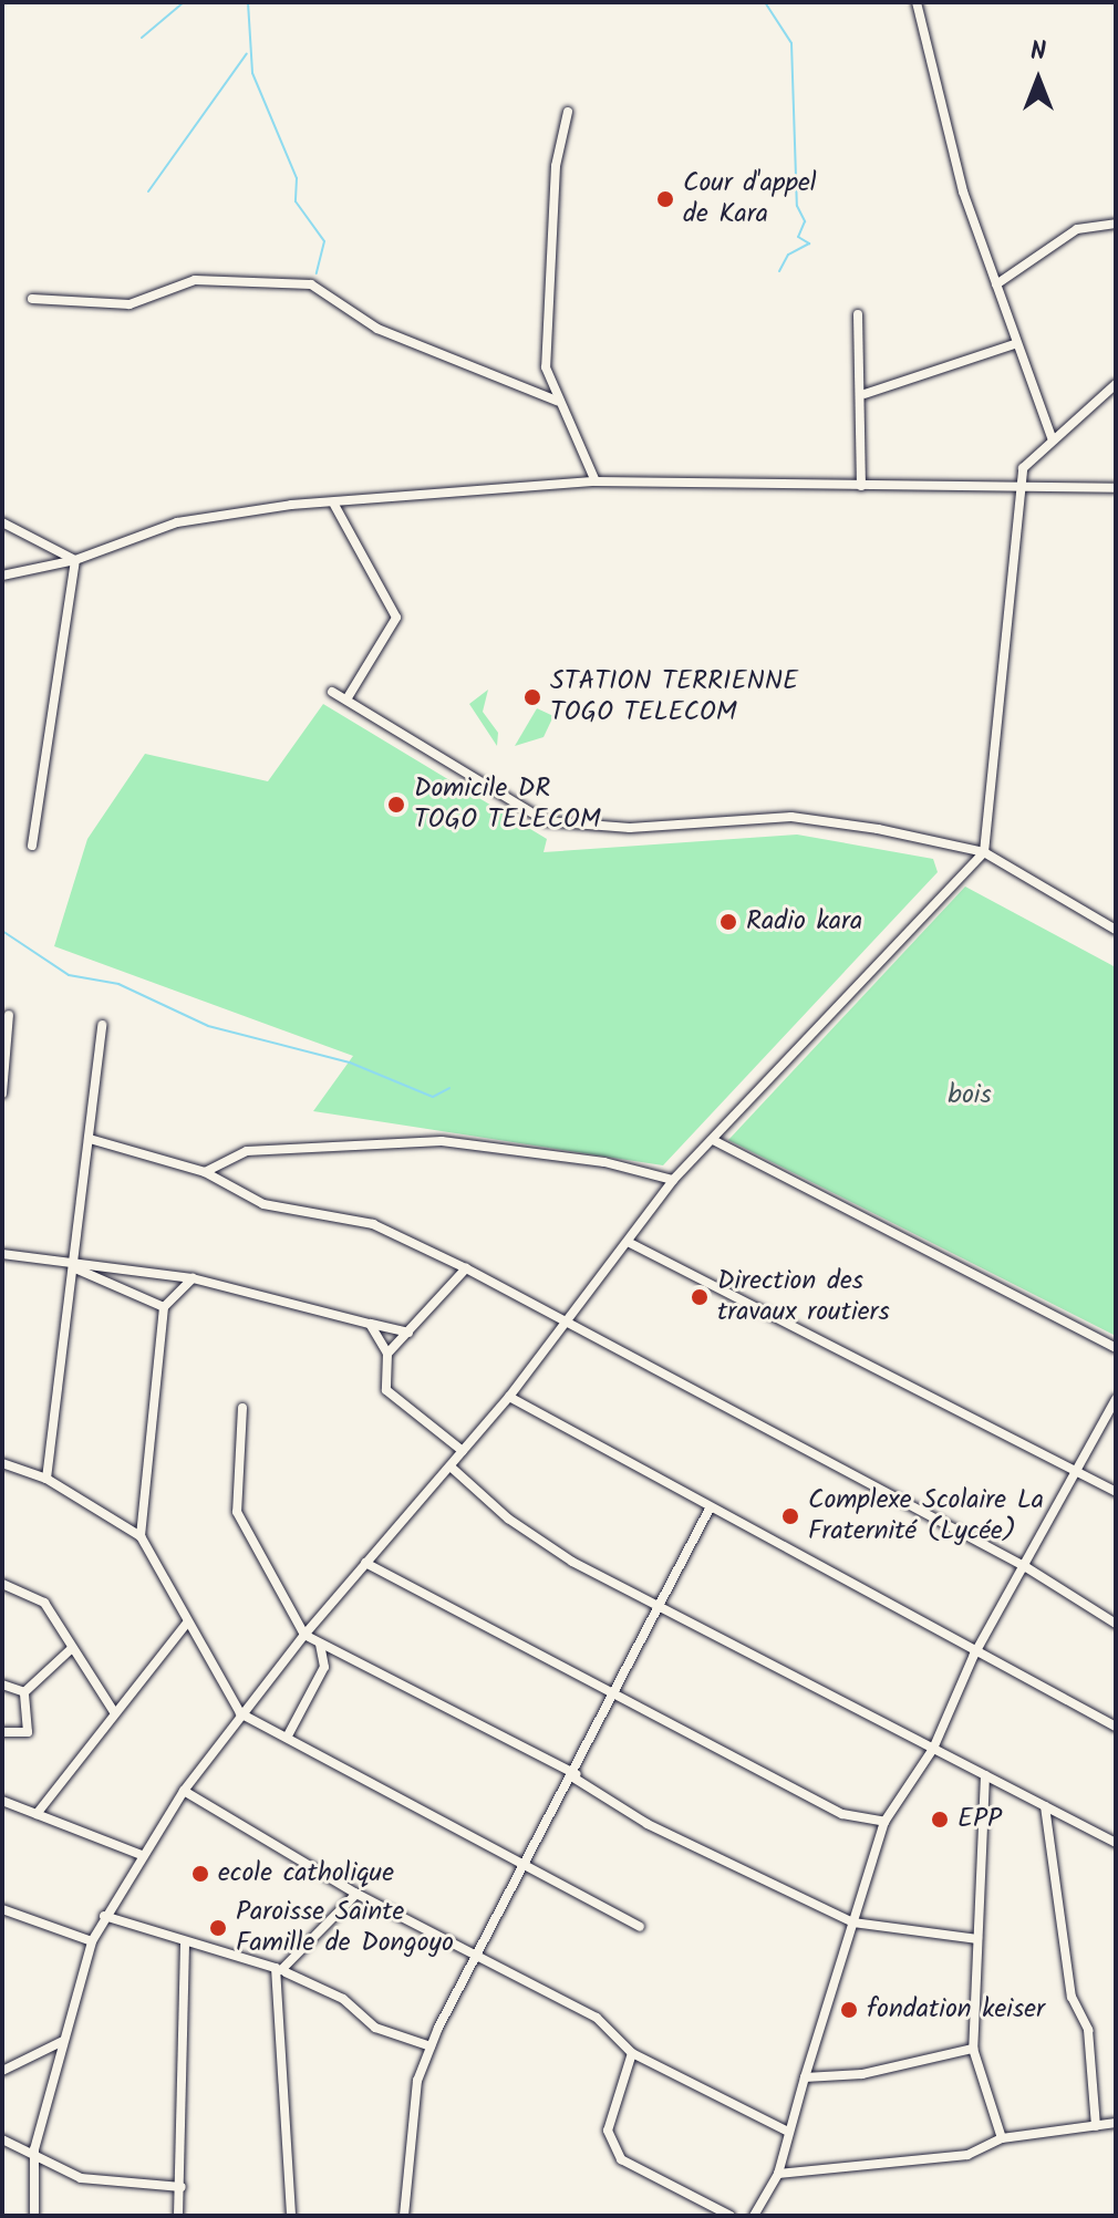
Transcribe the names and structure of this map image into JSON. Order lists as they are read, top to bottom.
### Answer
{
  "parks": ["bois"],
  "places": [
    "Cour d'appel de Kara",
    "STATION TERRIENNE TOGO TELECOM",
    "Domicile DR TOGO TELECOM",
    "Radio kara",
    "Direction des travaux routiers",
    "Complexe Scolaire La Fraternité (Lycée)",
    "EPP",
    "ecole catholique",
    "Paroisse Sainte Famille de Dongoyo",
    "fondation keiser"
  ],
  "north": "top"
}
